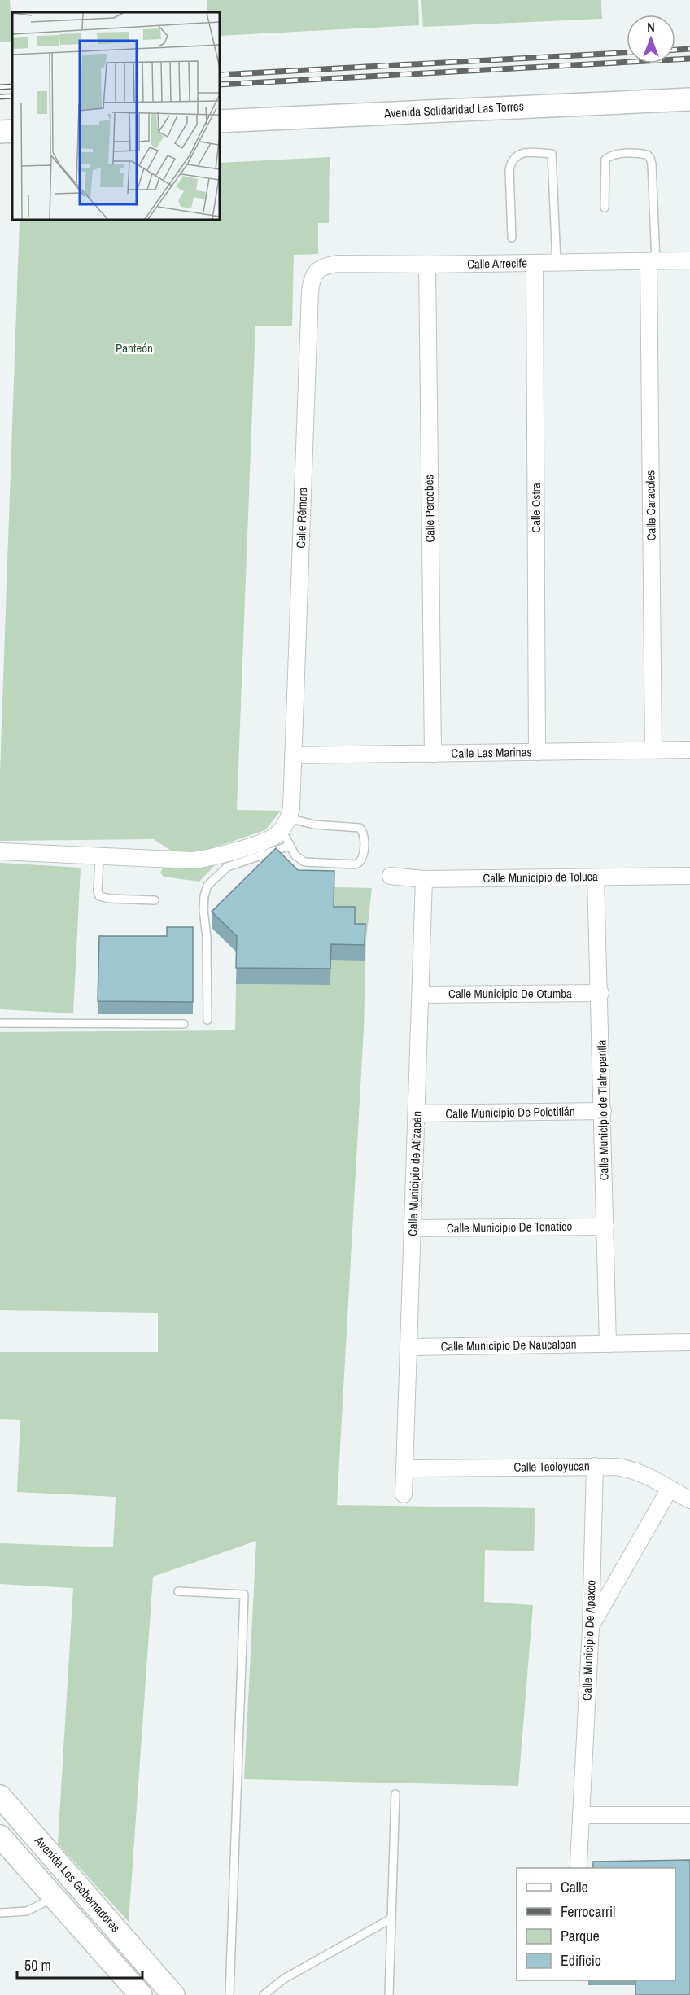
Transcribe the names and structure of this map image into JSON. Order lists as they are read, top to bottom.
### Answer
{
  "streets": {
    "street": [
      "Avenida Solidaridad Las Torres",
      "Calle Arrecife",
      "Calle Caracoles",
      "Calle Ostra",
      "Calle Percebes",
      "Calle Rémora",
      "Calle Las Marinas",
      "Calle Municipio de Toluca",
      "Calle Municipio De Otumba",
      "Calle Municipio de Tlalnepantla",
      "Calle Municipio De Polotitlán",
      "Calle Municipio de Atizapán",
      "Calle Municipio De Tonatico",
      "Calle Municipio De Naucalpan",
      "Calle Teoloyucan",
      "Calle Municipio De Apaxco",
      "Avenida Los Gobernadores"
    ]
  },
  "crossings": [
    ["Calle Arrecife", "Calle Caracoles"],
    ["Calle Arrecife", "Calle Ostra"],
    ["Calle Arrecife", "Calle Percebes"],
    ["Calle Arrecife", "Calle Rémora"],
    ["Calle Caracoles", "Calle Las Marinas"],
    ["Calle Ostra", "Calle Las Marinas"],
    ["Calle Percebes", "Calle Las Marinas"],
    ["Calle Rémora", "Calle Las Marinas"],
    ["Calle Municipio de Toluca", "Calle Municipio de Tlalnepantla"],
    ["Calle Municipio de Toluca", "Calle Municipio de Atizapán"],
    ["Calle Municipio De Otumba", "Calle Municipio de Tlalnepantla"],
    ["Calle Municipio De Otumba", "Calle Municipio de Atizapán"],
    ["Calle Municipio de Tlalnepantla", "Calle Municipio De Polotitlán"],
    ["Calle Municipio de Tlalnepantla", "Calle Municipio De Tonatico"],
    ["Calle Municipio de Tlalnepantla", "Calle Municipio De Naucalpan"],
    ["Calle Municipio De Polotitlán", "Calle Municipio de Atizapán"],
    ["Calle Municipio de Atizapán", "Calle Municipio De Tonatico"],
    ["Calle Municipio de Atizapán", "Calle Municipio De Naucalpan"],
    ["Calle Municipio de Atizapán", "Calle Teoloyucan"],
    ["Calle Teoloyucan", "Calle Municipio De Apaxco"]
  ],
  "parks": ["Panteón"],
  "legend": [
    "Calle",
    "Ferrocarril",
    "Parque",
    "Edificio"
  ],
  "scale_bar": "50 m",
  "north": "top"
}
